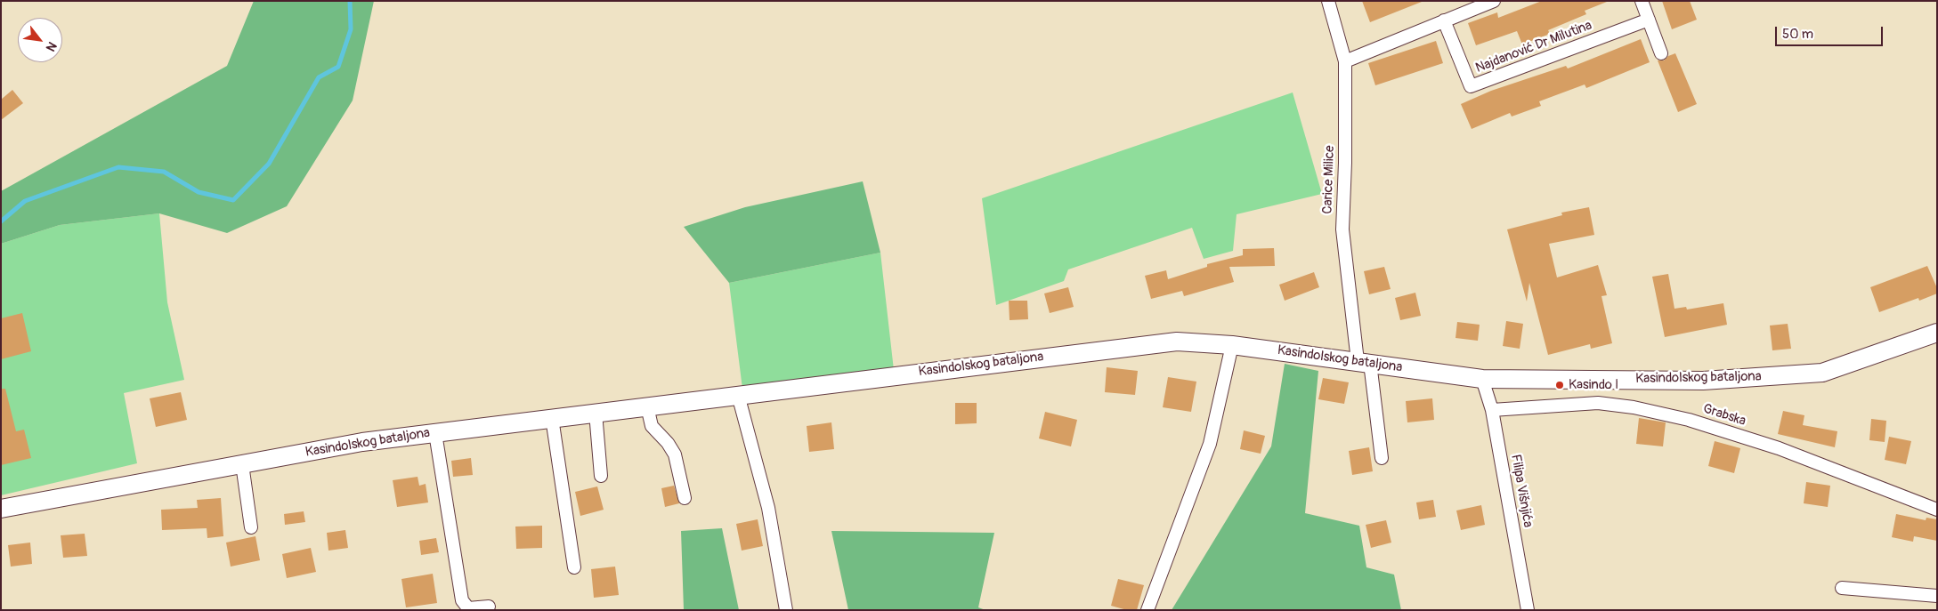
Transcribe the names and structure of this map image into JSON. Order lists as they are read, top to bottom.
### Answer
{
  "streets": {
    "street": [
      "Najdanović Dr Milutina",
      "Carice Milice",
      "Kasindolskog bataljona",
      "Grabska",
      "Filipa Višnjića"
    ]
  },
  "crossings": [
    ["Carice Milice", "Kasindolskog bataljona"],
    ["Kasindolskog bataljona", "Filipa Višnjića"],
    ["Grabska", "Filipa Višnjića"]
  ],
  "places": ["Kasindo I"],
  "scale_bar": "50 m",
  "north": "bottom right"
}
